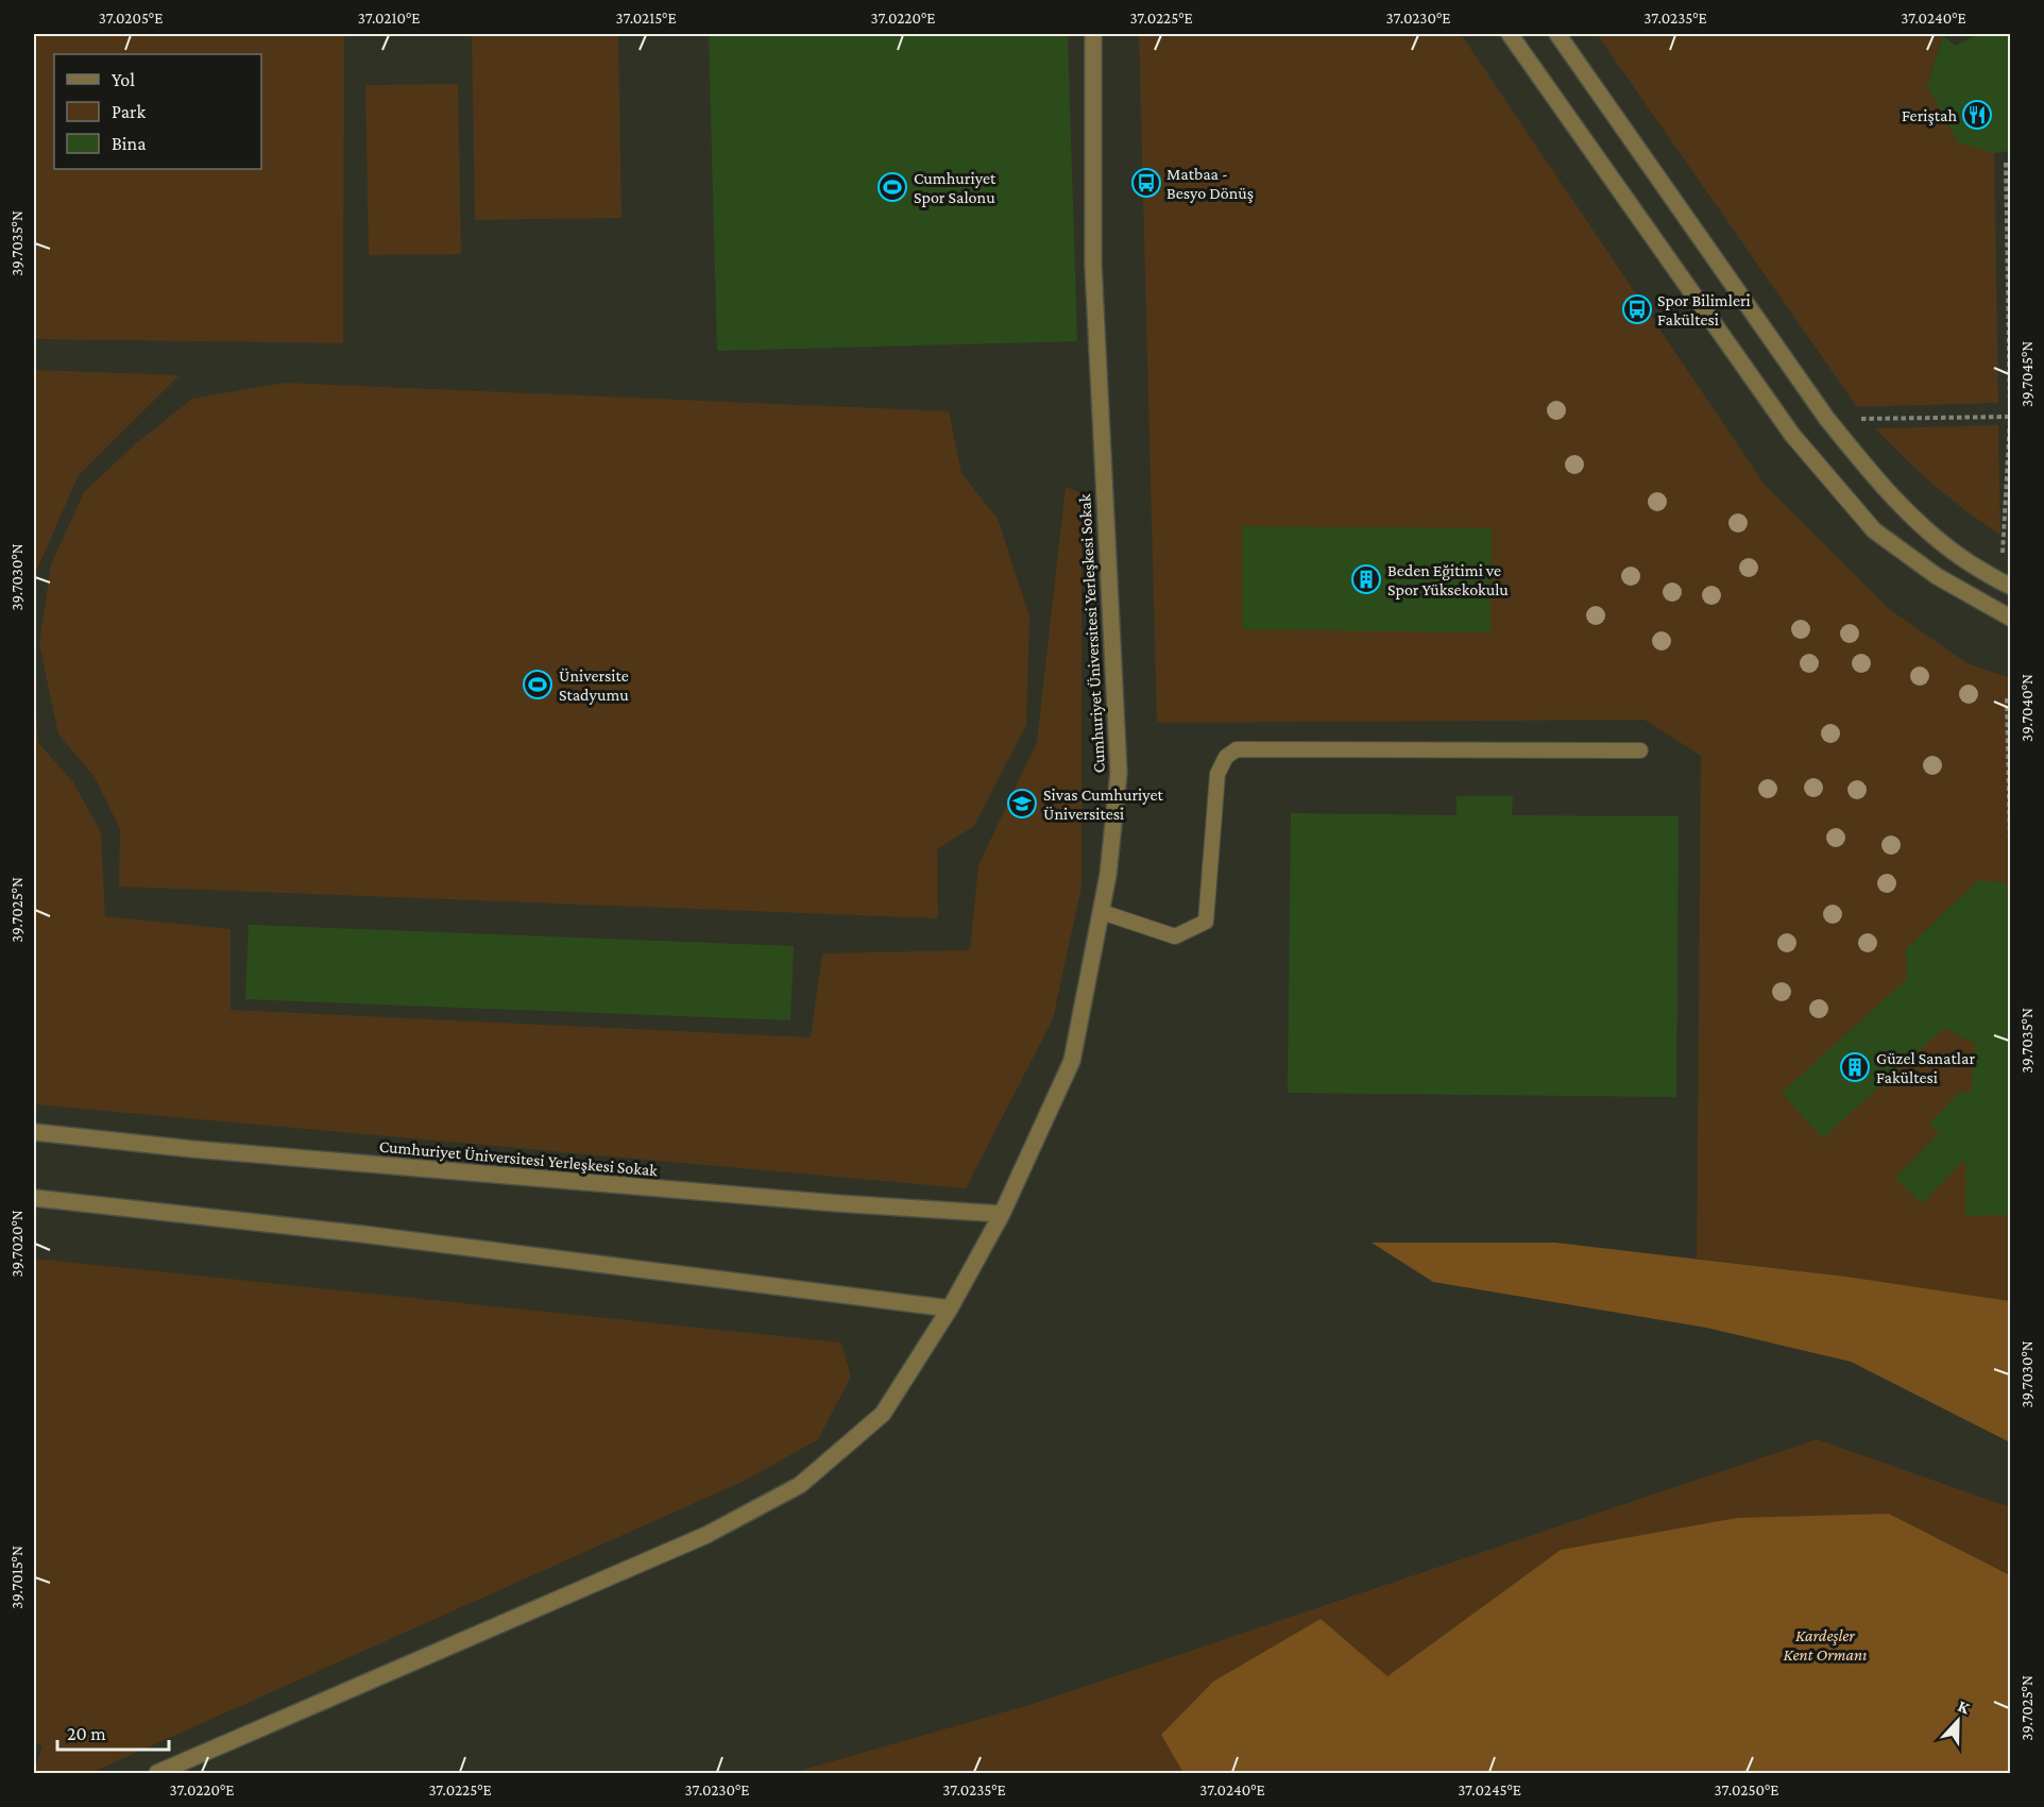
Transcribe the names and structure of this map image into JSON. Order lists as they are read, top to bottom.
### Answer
{
  "streets": {
    "street": ["Cumhuriyet Üniversitesi Yerleşkesi Sokak"]
  },
  "parks": ["Kardeşler Kent Ormanı"],
  "places": {
    "restaurant": ["Feriştah"],
    "bus stop": ["Matbaa - Besyo Dönüş", "Spor Bilimleri Fakültesi"],
    "sports": ["Cumhuriyet Spor Salonu", "Üniversite Stadyumu"],
    "building": ["Beden Eğitimi ve Spor Yüksekokulu", "Güzel Sanatlar Fakültesi"],
    "school or university": ["Sivas Cumhuriyet Üniversitesi"]
  },
  "legend": ["Yol", "Park", "Bina"],
  "scale_bar": "20 m",
  "north": "top",
  "coordinates": [
    "37.0205°E",
    "37.0210°E",
    "37.0215°E",
    "37.0220°E",
    "37.0225°E",
    "37.0230°E",
    "37.0235°E",
    "37.0240°E",
    "39.7035°N",
    "39.7045°N",
    "39.7030°N",
    "39.7040°N",
    "39.7025°N",
    "39.7020°N",
    "39.7015°N",
    "37.0245°E",
    "37.0250°E"
  ]
}
